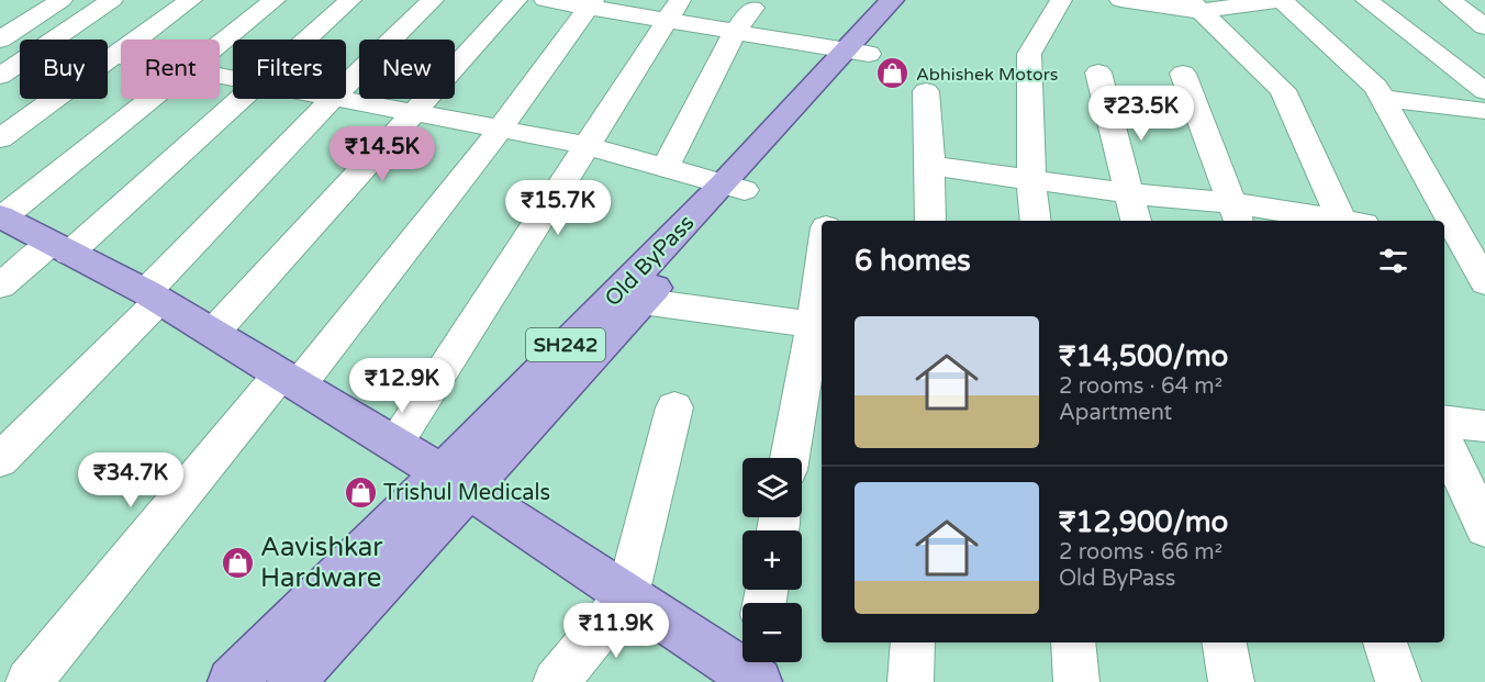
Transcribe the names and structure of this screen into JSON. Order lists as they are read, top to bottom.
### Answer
{
  "streets": {
    "main road": ["Old ByPass", "SH242"]
  },
  "places": {
    "shop": ["Abhishek Motors", "Trishul Medicals", "Aavishkar Hardware"]
  },
  "page": {
    "chip": [
      "Buy",
      "Rent",
      "Filters",
      "New"
    ],
    "price": [
      "₹23.5K",
      "₹14.5K",
      "₹15.7K",
      "₹12.9K",
      "₹34.7K",
      "₹11.9K"
    ],
    "heading": "6 homes",
    "list": [
      {
        "name": "₹14,500/mo",
        "note": "2 rooms · 64 m² · Apartment"
      },
      {
        "name": "₹12,900/mo",
        "note": "2 rooms · 66 m² · Old ByPass"
      }
    ],
    "map_buttons": ["+", "−"]
  }
}
